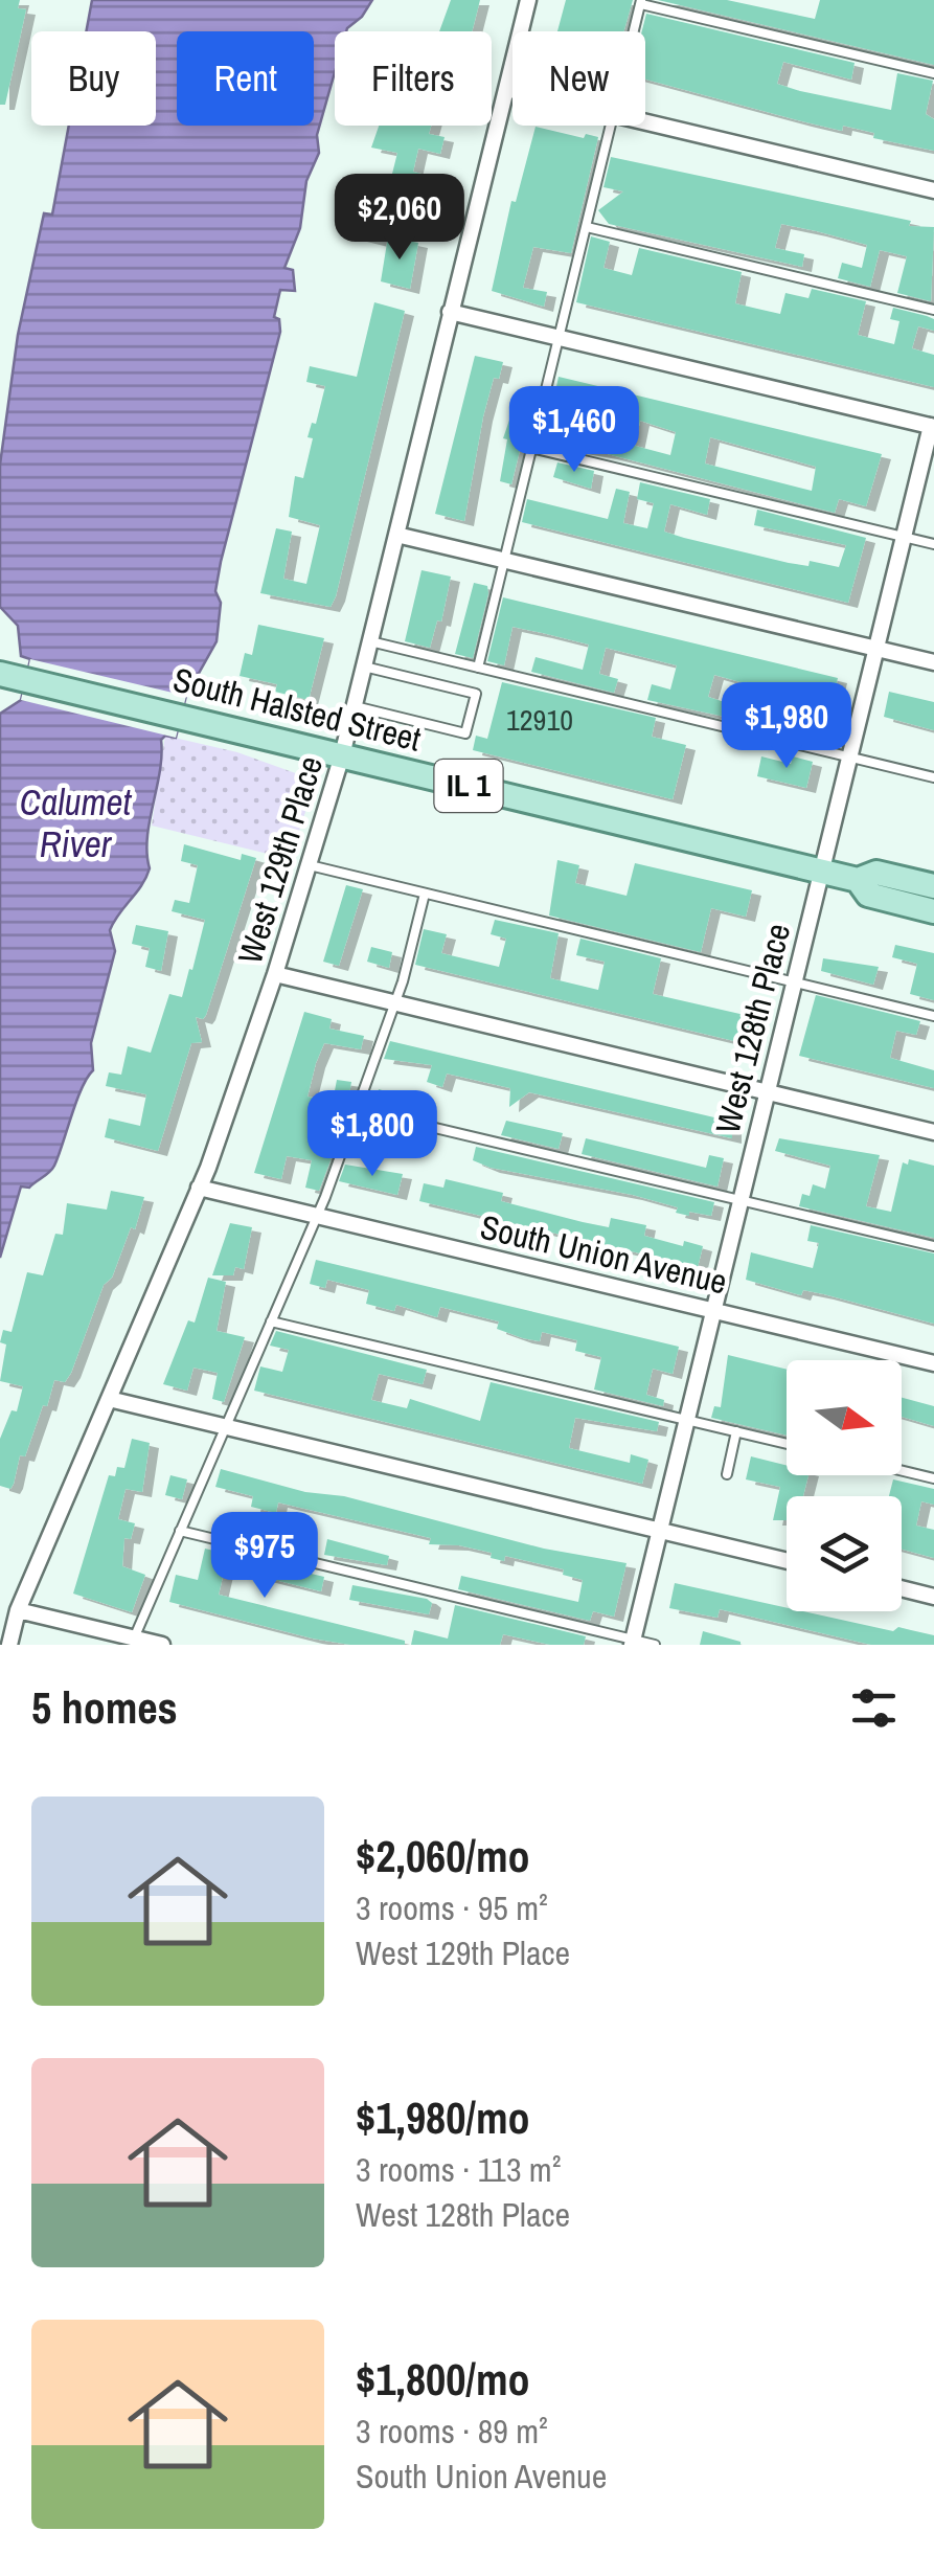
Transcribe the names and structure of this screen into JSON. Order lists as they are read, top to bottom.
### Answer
{
  "streets": {
    "main road": ["South Halsted Street", "IL 1"],
    "street": ["West 129th Place", "West 128th Place", "South Union Avenue"]
  },
  "crossings": [
    ["South Halsted Street", "West 129th Place"],
    ["South Halsted Street", "West 128th Place"],
    ["West 129th Place", "South Union Avenue"],
    ["West 128th Place", "South Union Avenue"]
  ],
  "water": ["Calumet River"],
  "house_numbers": ["12910"],
  "north": "right",
  "page": {
    "chip": [
      "Buy",
      "Rent",
      "Filters",
      "New"
    ],
    "price": [
      "$2,060",
      "$1,460",
      "$1,980",
      "$1,800",
      "$975"
    ],
    "heading": "5 homes",
    "list": [
      {
        "name": "$2,060/mo",
        "note": "3 rooms · 95 m² · West 129th Place"
      },
      {
        "name": "$1,980/mo",
        "note": "3 rooms · 113 m² · West 128th Place"
      },
      {
        "name": "$1,800/mo",
        "note": "3 rooms · 89 m² · South Union Avenue"
      }
    ]
  }
}
